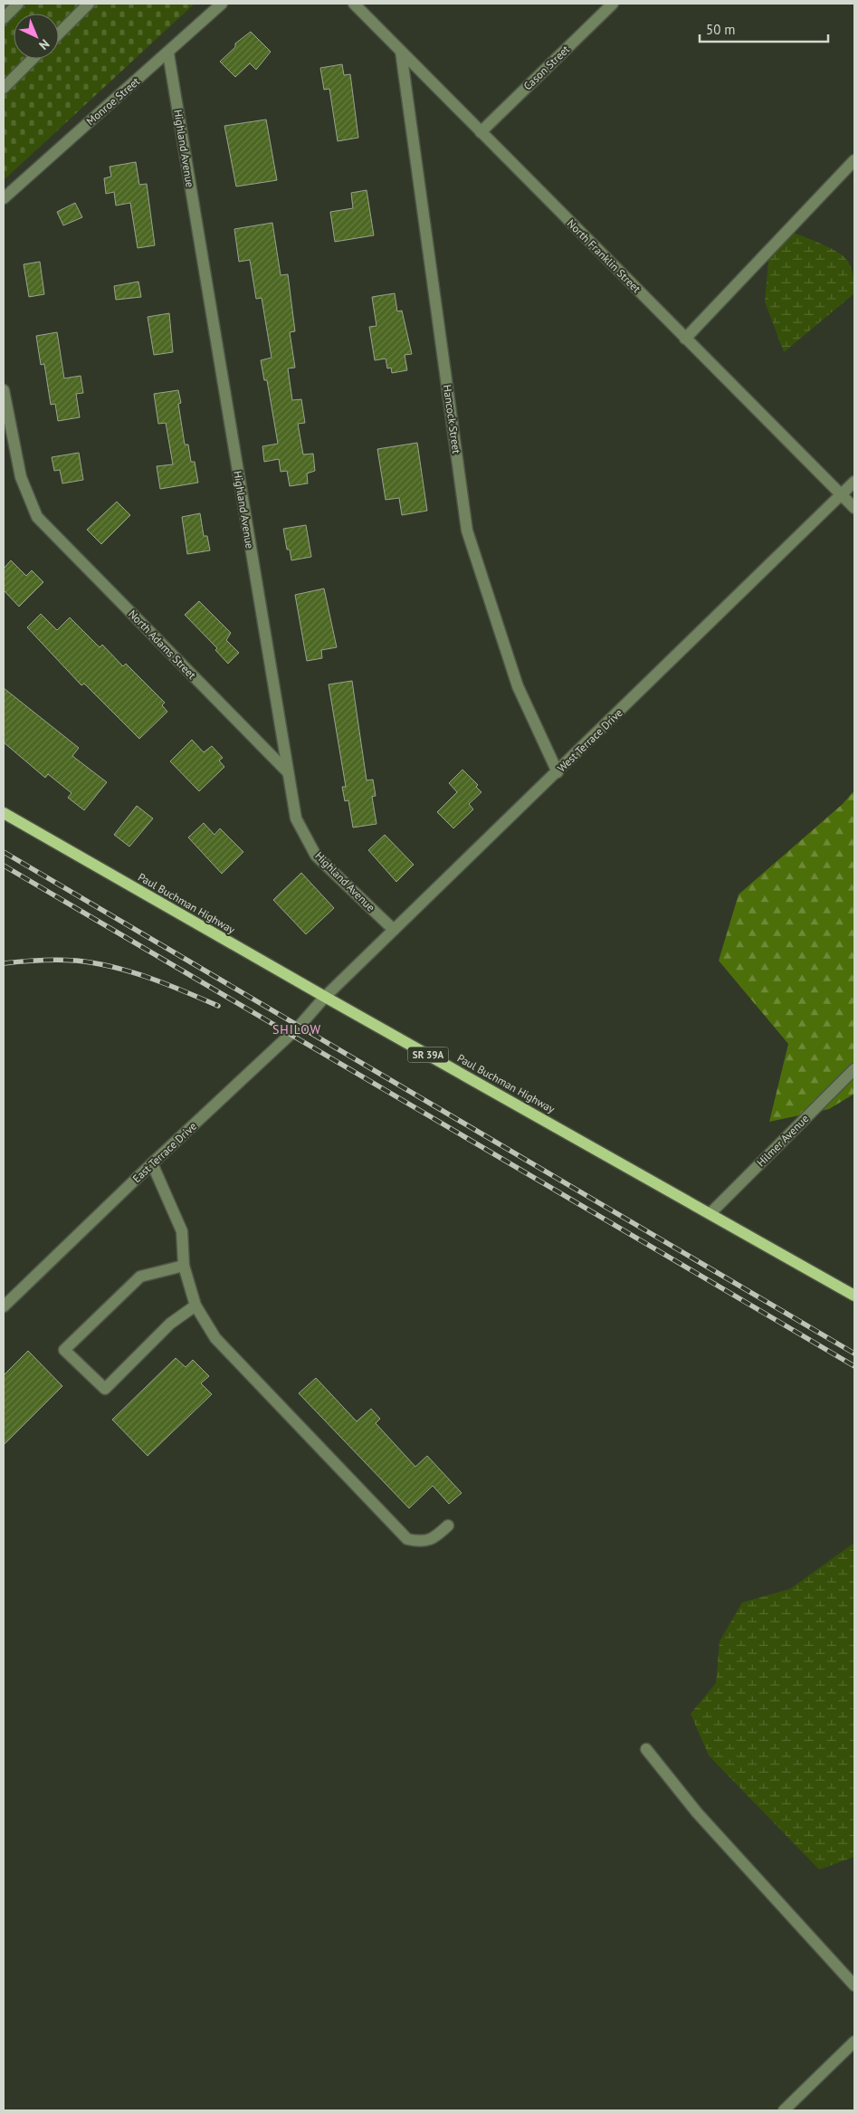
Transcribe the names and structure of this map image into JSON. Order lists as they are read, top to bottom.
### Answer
{
  "streets": {
    "main road": ["Paul Buchman Highway", "SR 39A"],
    "street": [
      "Cason Street",
      "Monroe Street",
      "Highland Avenue",
      "North Franklin Street",
      "Hancock Street",
      "North Adams Street",
      "West Terrace Drive",
      "Hilmer Avenue",
      "East Terrace Drive"
    ]
  },
  "crossings": [
    ["Cason Street", "North Franklin Street"],
    ["Monroe Street", "Highland Avenue"],
    ["Highland Avenue", "North Adams Street"],
    ["Highland Avenue", "West Terrace Drive"],
    ["North Franklin Street", "Hancock Street"],
    ["North Franklin Street", "West Terrace Drive"],
    ["Hancock Street", "West Terrace Drive"],
    ["West Terrace Drive", "Paul Buchman Highway"],
    ["West Terrace Drive", "East Terrace Drive"],
    ["Paul Buchman Highway", "Hilmer Avenue"],
    ["Paul Buchman Highway", "East Terrace Drive"]
  ],
  "districts": ["SHILOW"],
  "scale_bar": "50 m",
  "north": "bottom right"
}
